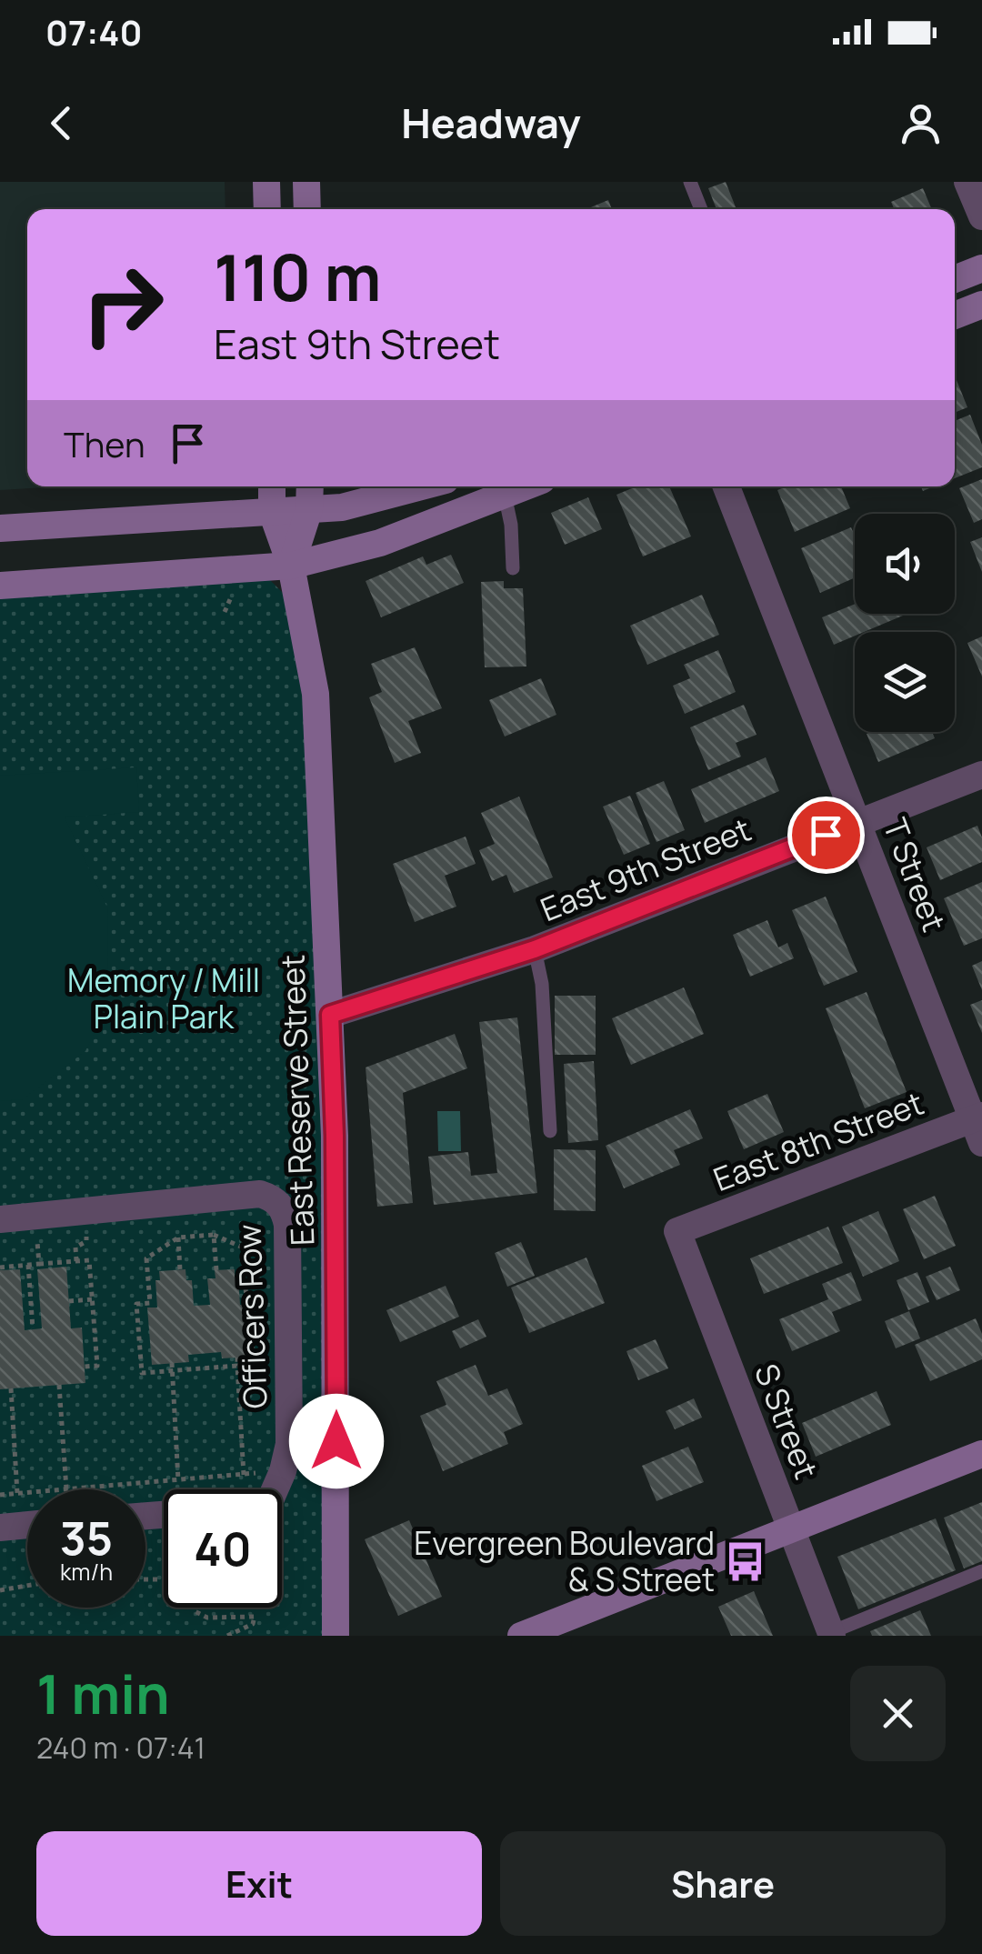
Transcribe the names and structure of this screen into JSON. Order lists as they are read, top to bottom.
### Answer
{
  "streets": {
    "street": [
      "East 9th Street",
      "T Street",
      "East Reserve Street",
      "East 8th Street",
      "Officers Row",
      "S Street"
    ]
  },
  "crossings": [
    ["East 9th Street", "T Street"],
    ["East 9th Street", "East Reserve Street"],
    ["T Street", "East 8th Street"],
    ["East 8th Street", "S Street"]
  ],
  "parks": ["Memory / Mill Plain Park"],
  "places": {
    "bus stop": ["Evergreen Boulevard & S Street"]
  },
  "page": {
    "status": "07:40",
    "header": "Headway",
    "turn": ["110 m", "East 9th Street"],
    "then": "Then",
    "speed": "35 km/h",
    "limit": "40",
    "heading": ["1 min", "240 m · 07:41"],
    "buttons": ["Exit", "Share"]
  }
}
